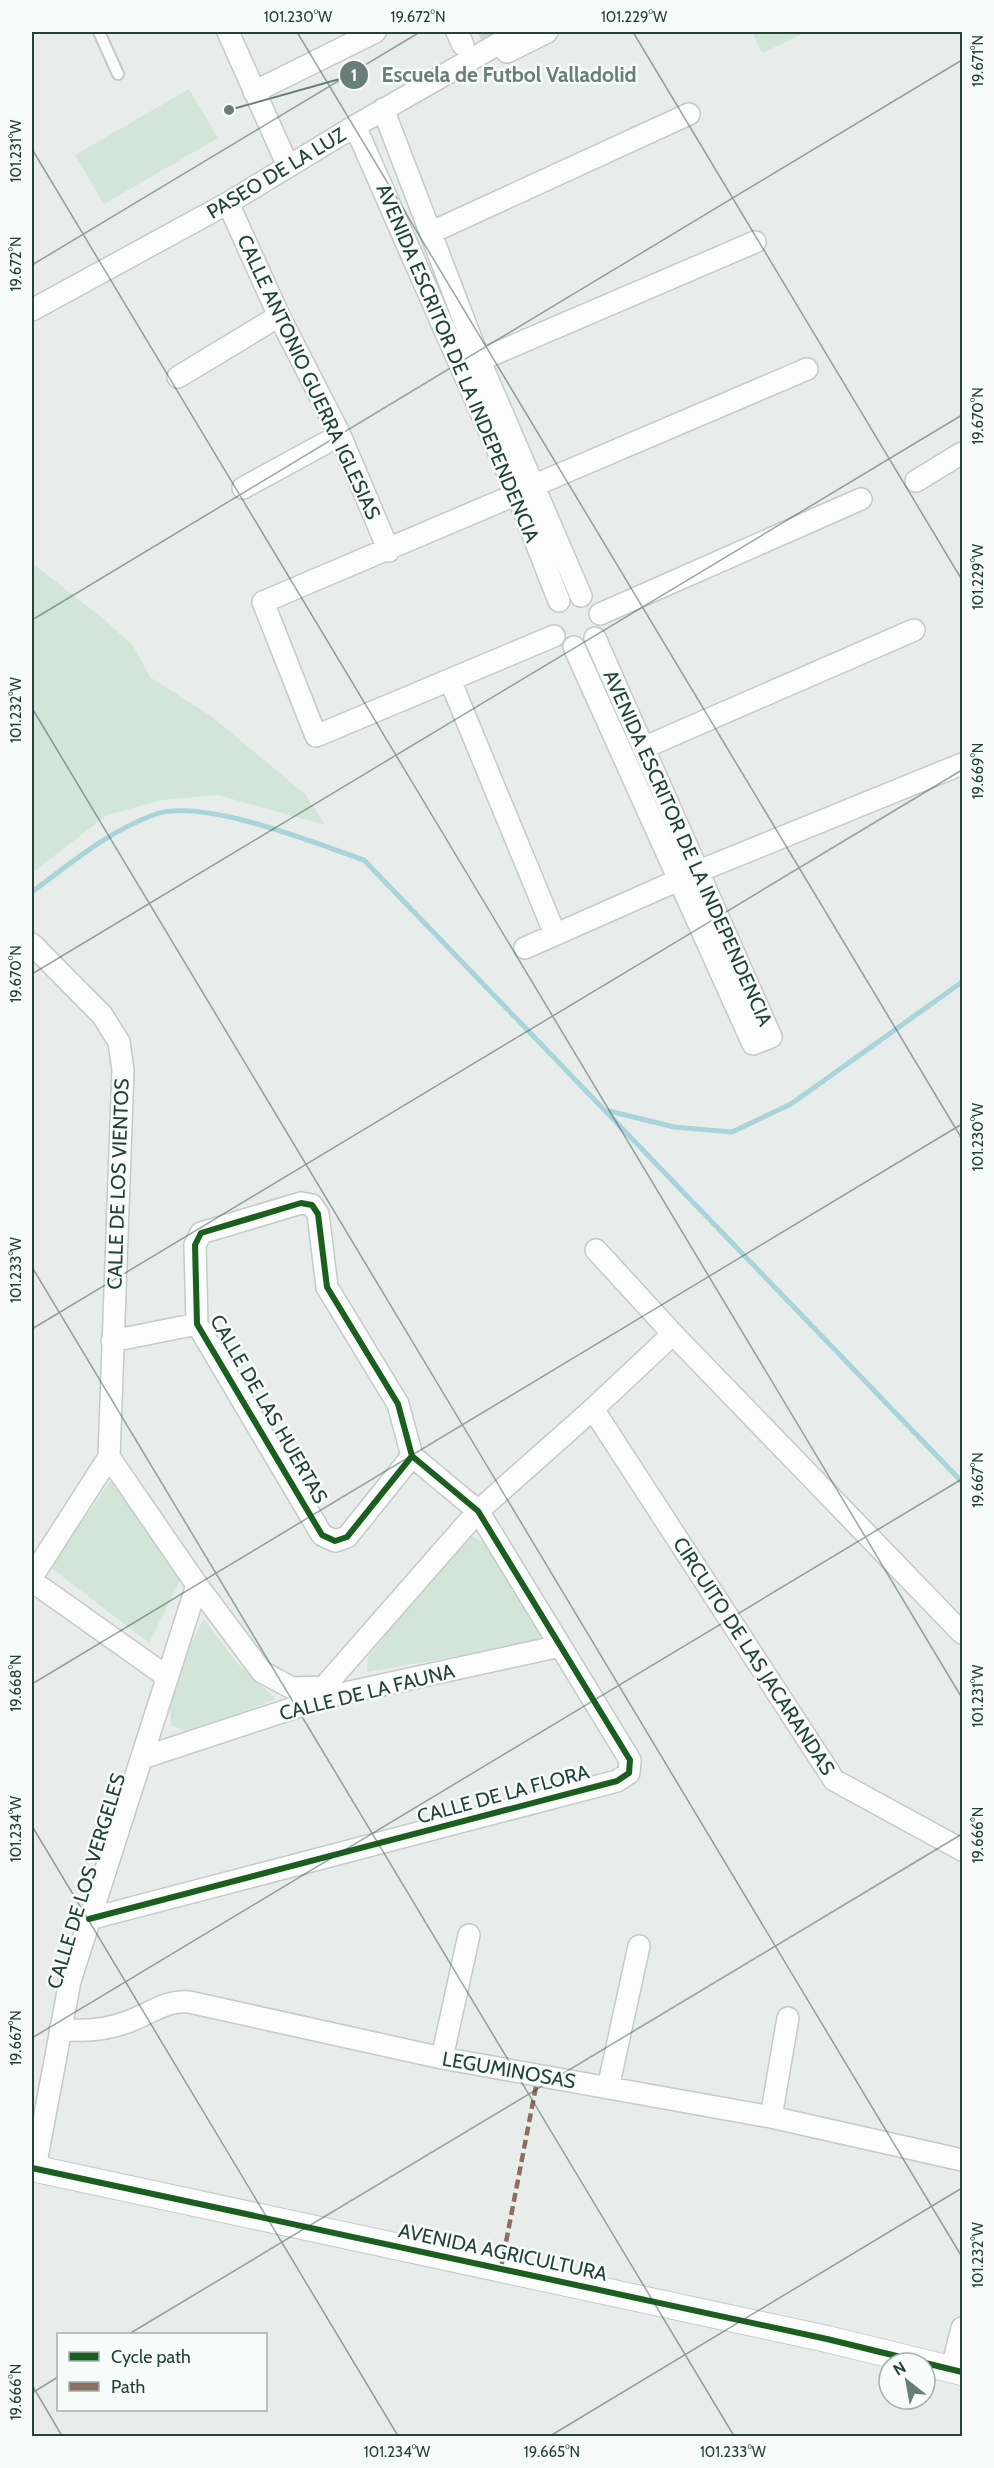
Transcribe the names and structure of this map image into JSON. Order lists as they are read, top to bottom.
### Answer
{
  "streets": {
    "street": [
      "PASEO DE LA LUZ",
      "AVENIDA ESCRITOR DE LA INDEPENDENCIA",
      "CALLE ANTONIO GUERRA IGLESIAS",
      "CALLE DE LOS VIENTOS",
      "CALLE DE LAS HUERTAS",
      "CIRCUITO DE LAS JACARANDAS",
      "CALLE DE LA FAUNA",
      "CALLE DE LA FLORA",
      "CALLE DE LOS VERGELES",
      "LEGUMINOSAS",
      "AVENIDA AGRICULTURA"
    ]
  },
  "crossings": [
    ["PASEO DE LA LUZ", "AVENIDA ESCRITOR DE LA INDEPENDENCIA"],
    ["PASEO DE LA LUZ", "CALLE ANTONIO GUERRA IGLESIAS"],
    ["CALLE DE LA FAUNA", "CALLE DE LA FLORA"],
    ["CALLE DE LA FAUNA", "CALLE DE LOS VERGELES"],
    ["CALLE DE LA FLORA", "CALLE DE LOS VERGELES"],
    ["CALLE DE LOS VERGELES", "LEGUMINOSAS"],
    ["CALLE DE LOS VERGELES", "AVENIDA AGRICULTURA"]
  ],
  "places": ["Escuela de Futbol Valladolid"],
  "legend": ["Cycle path", "Path"],
  "north": "top left",
  "coordinates": [
    "101.230°W",
    "19.672°N",
    "101.229°W",
    "19.671°N",
    "101.231°W",
    "19.670°N",
    "101.232°W",
    "19.669°N",
    "101.233°W",
    "19.667°N",
    "19.668°N",
    "101.234°W",
    "19.666°N",
    "19.665°N"
  ]
}
